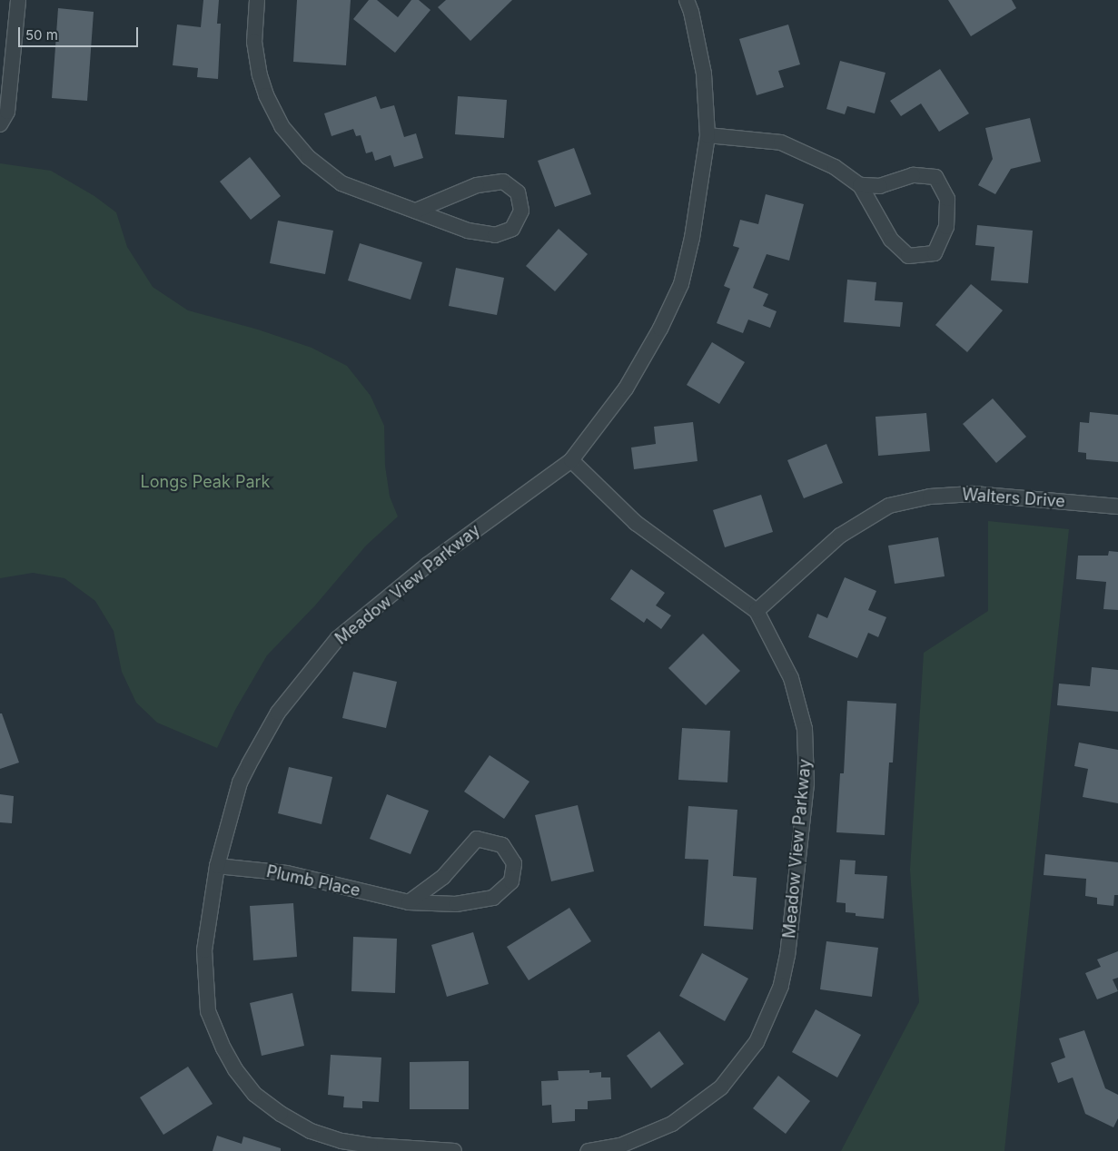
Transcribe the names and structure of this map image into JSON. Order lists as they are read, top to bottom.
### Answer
{
  "streets": {
    "street": ["Walters Drive", "Meadow View Parkway", "Plumb Place"]
  },
  "crossings": [
    ["Walters Drive", "Meadow View Parkway"],
    ["Meadow View Parkway", "Plumb Place"]
  ],
  "parks": ["Longs Peak Park"],
  "scale_bar": "50 m"
}
